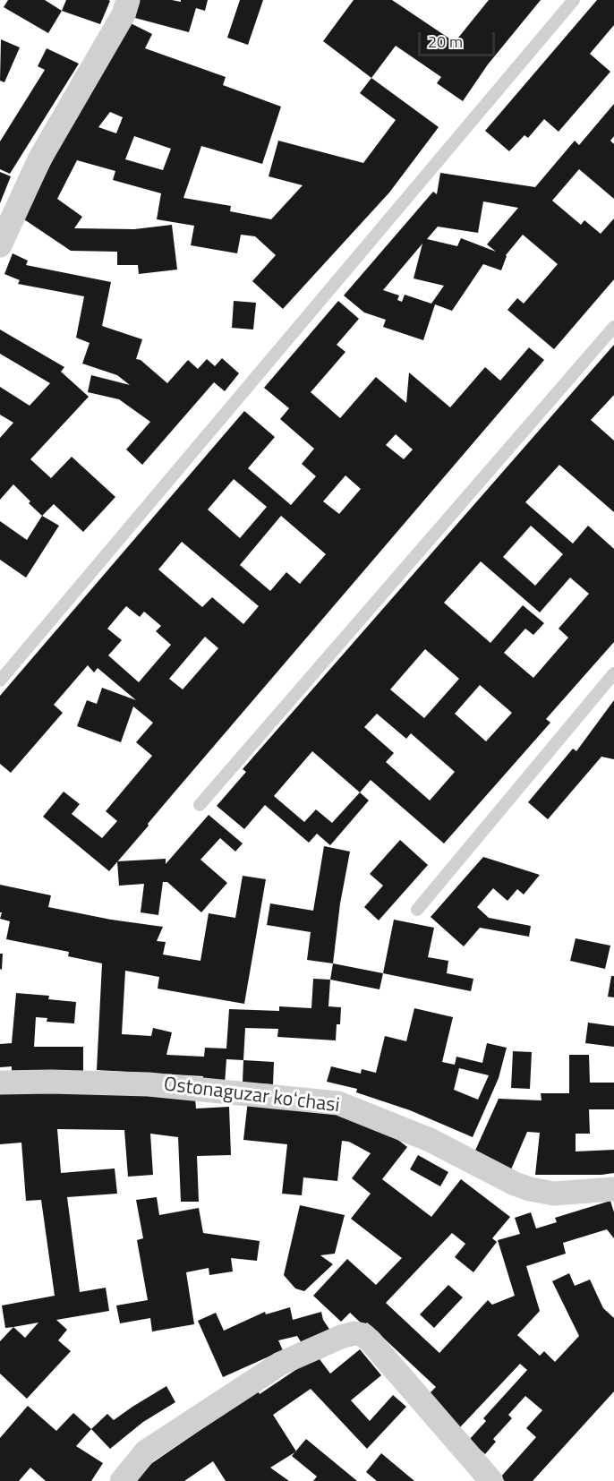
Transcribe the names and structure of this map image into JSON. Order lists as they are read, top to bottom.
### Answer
{
  "streets": {
    "street": ["Ostonaguzar koʻchasi"]
  },
  "scale_bar": "20 m"
}
